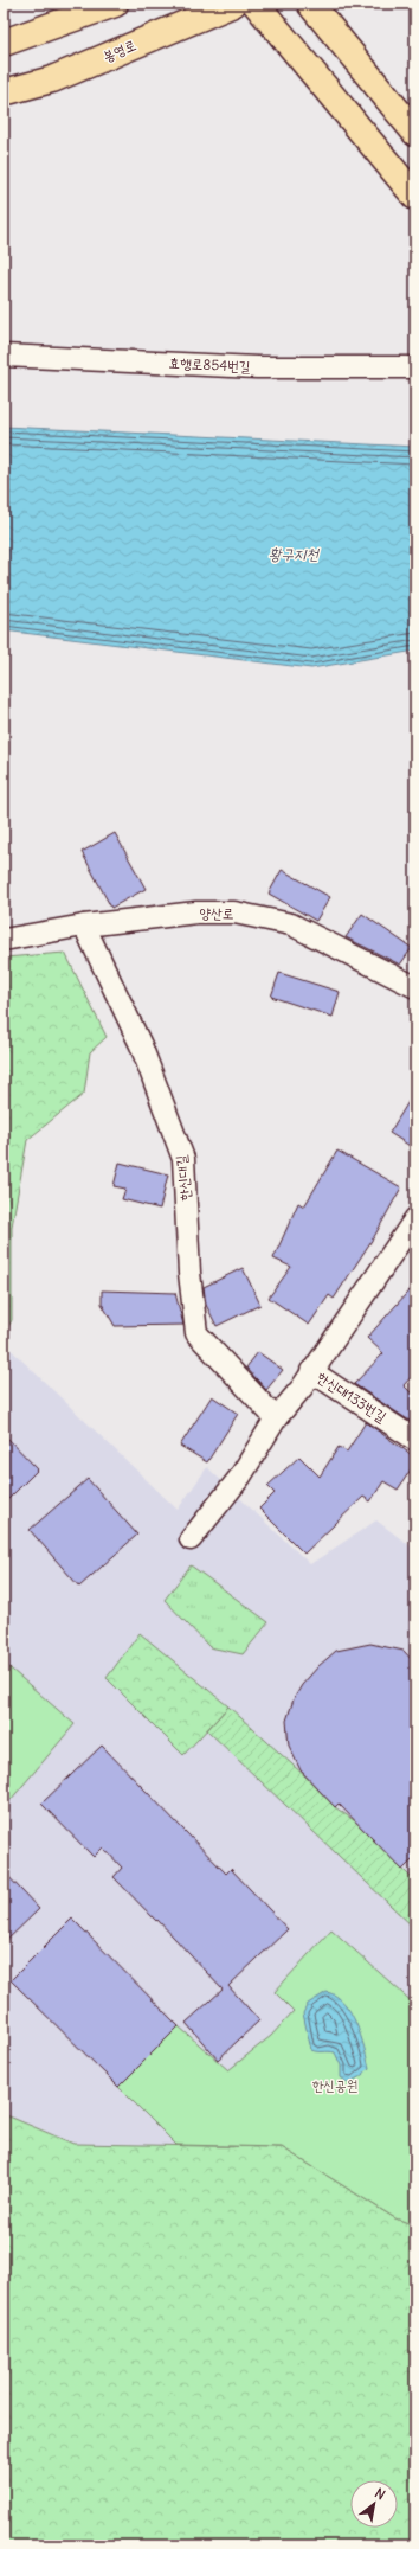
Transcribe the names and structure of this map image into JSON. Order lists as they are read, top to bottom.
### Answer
{
  "streets": {
    "main road": ["봉영로"],
    "street": [
      "효행로854번길",
      "양산로",
      "한신대길",
      "한신대133번길"
    ]
  },
  "crossings": [
    ["양산로", "한신대길"]
  ],
  "water": ["황구지천"],
  "parks": ["한신공원"],
  "north": "top right"
}
